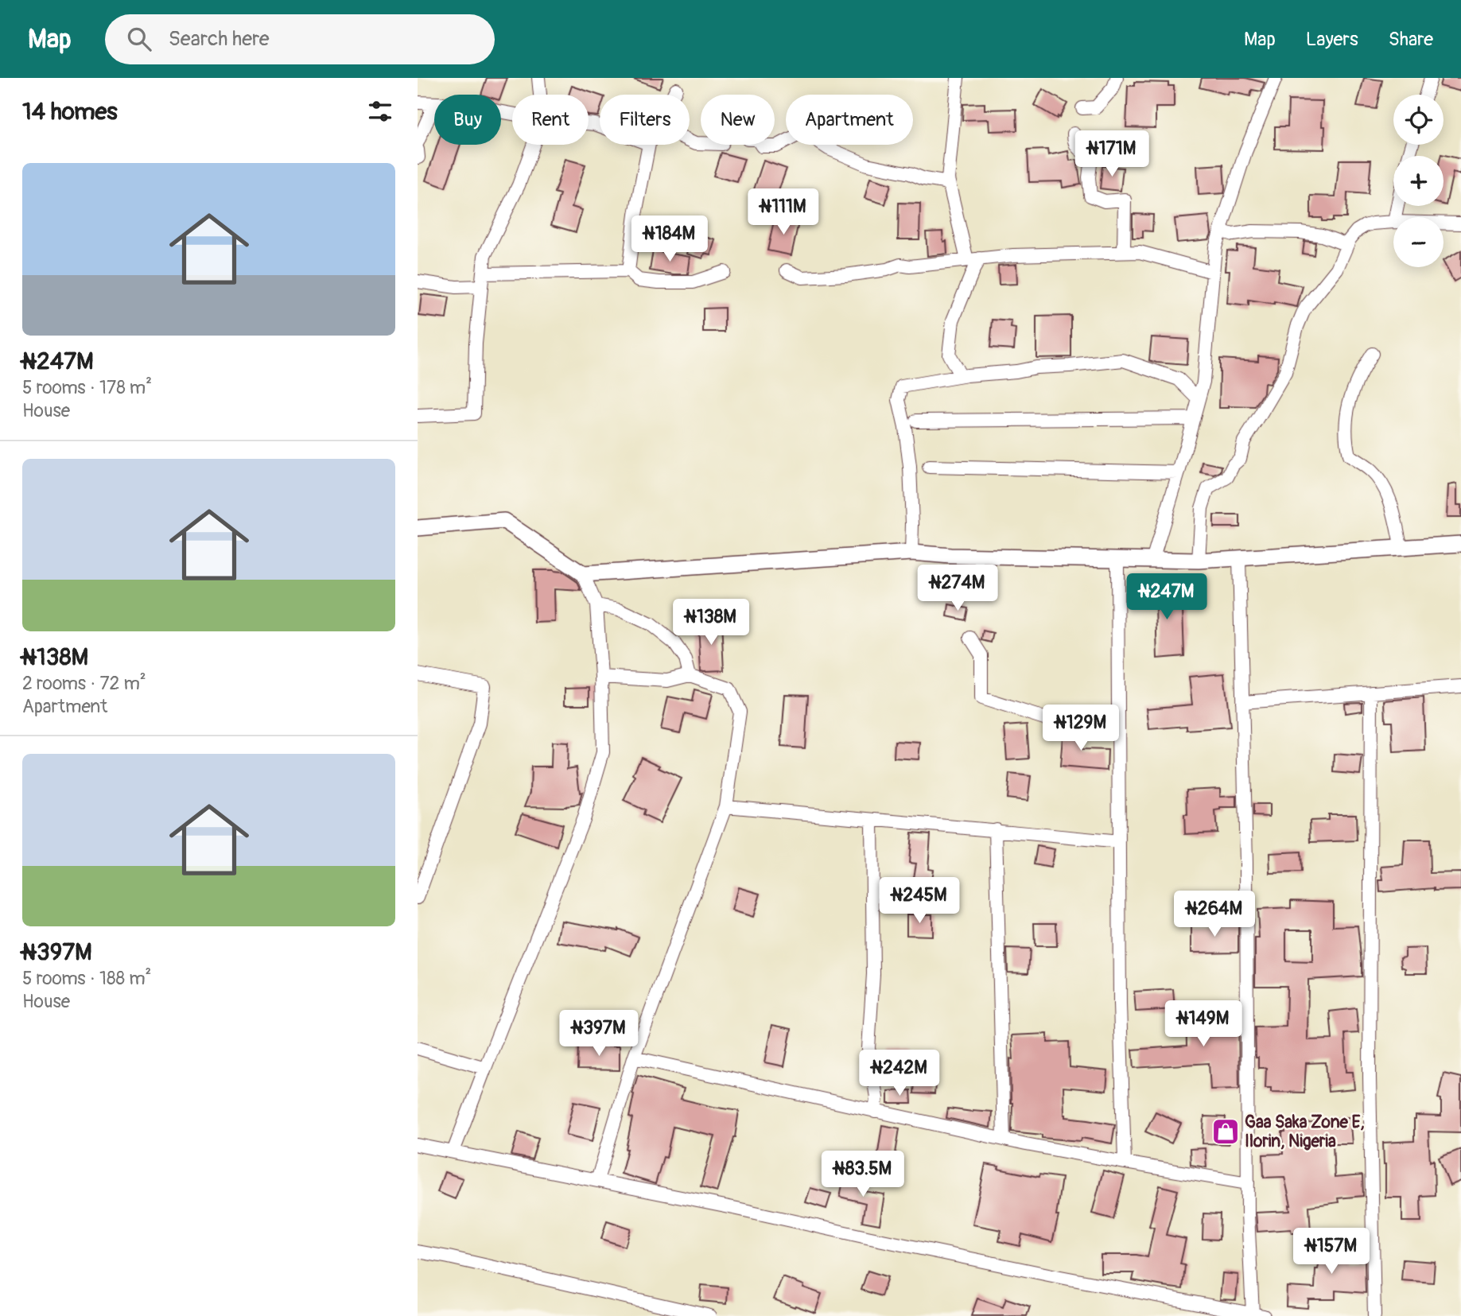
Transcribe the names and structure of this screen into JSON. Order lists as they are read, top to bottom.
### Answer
{
  "places": {
    "shop": ["Gaa Saka Zone E, Ilorin, Nigeria"]
  },
  "page": {
    "header": "Map",
    "search": "Search here",
    "nav": ["Map", "Layers", "Share"],
    "heading": "14 homes",
    "map_buttons": ["+", "−"],
    "chip": [
      "Buy",
      "Rent",
      "Filters",
      "New",
      "Apartment"
    ],
    "price": [
      "₦171M",
      "₦111M",
      "₦184M",
      "₦274M",
      "₦247M",
      "₦138M",
      "₦129M",
      "₦245M",
      "₦264M",
      "₦149M",
      "₦397M",
      "₦242M",
      "₦83.5M",
      "₦157M"
    ],
    "list": [
      {
        "name": "₦247M",
        "note": "5 rooms · 178 m² · House"
      },
      {
        "name": "₦138M",
        "note": "2 rooms · 72 m² · Apartment"
      },
      {
        "name": "₦397M",
        "note": "5 rooms · 188 m² · House"
      }
    ]
  }
}
